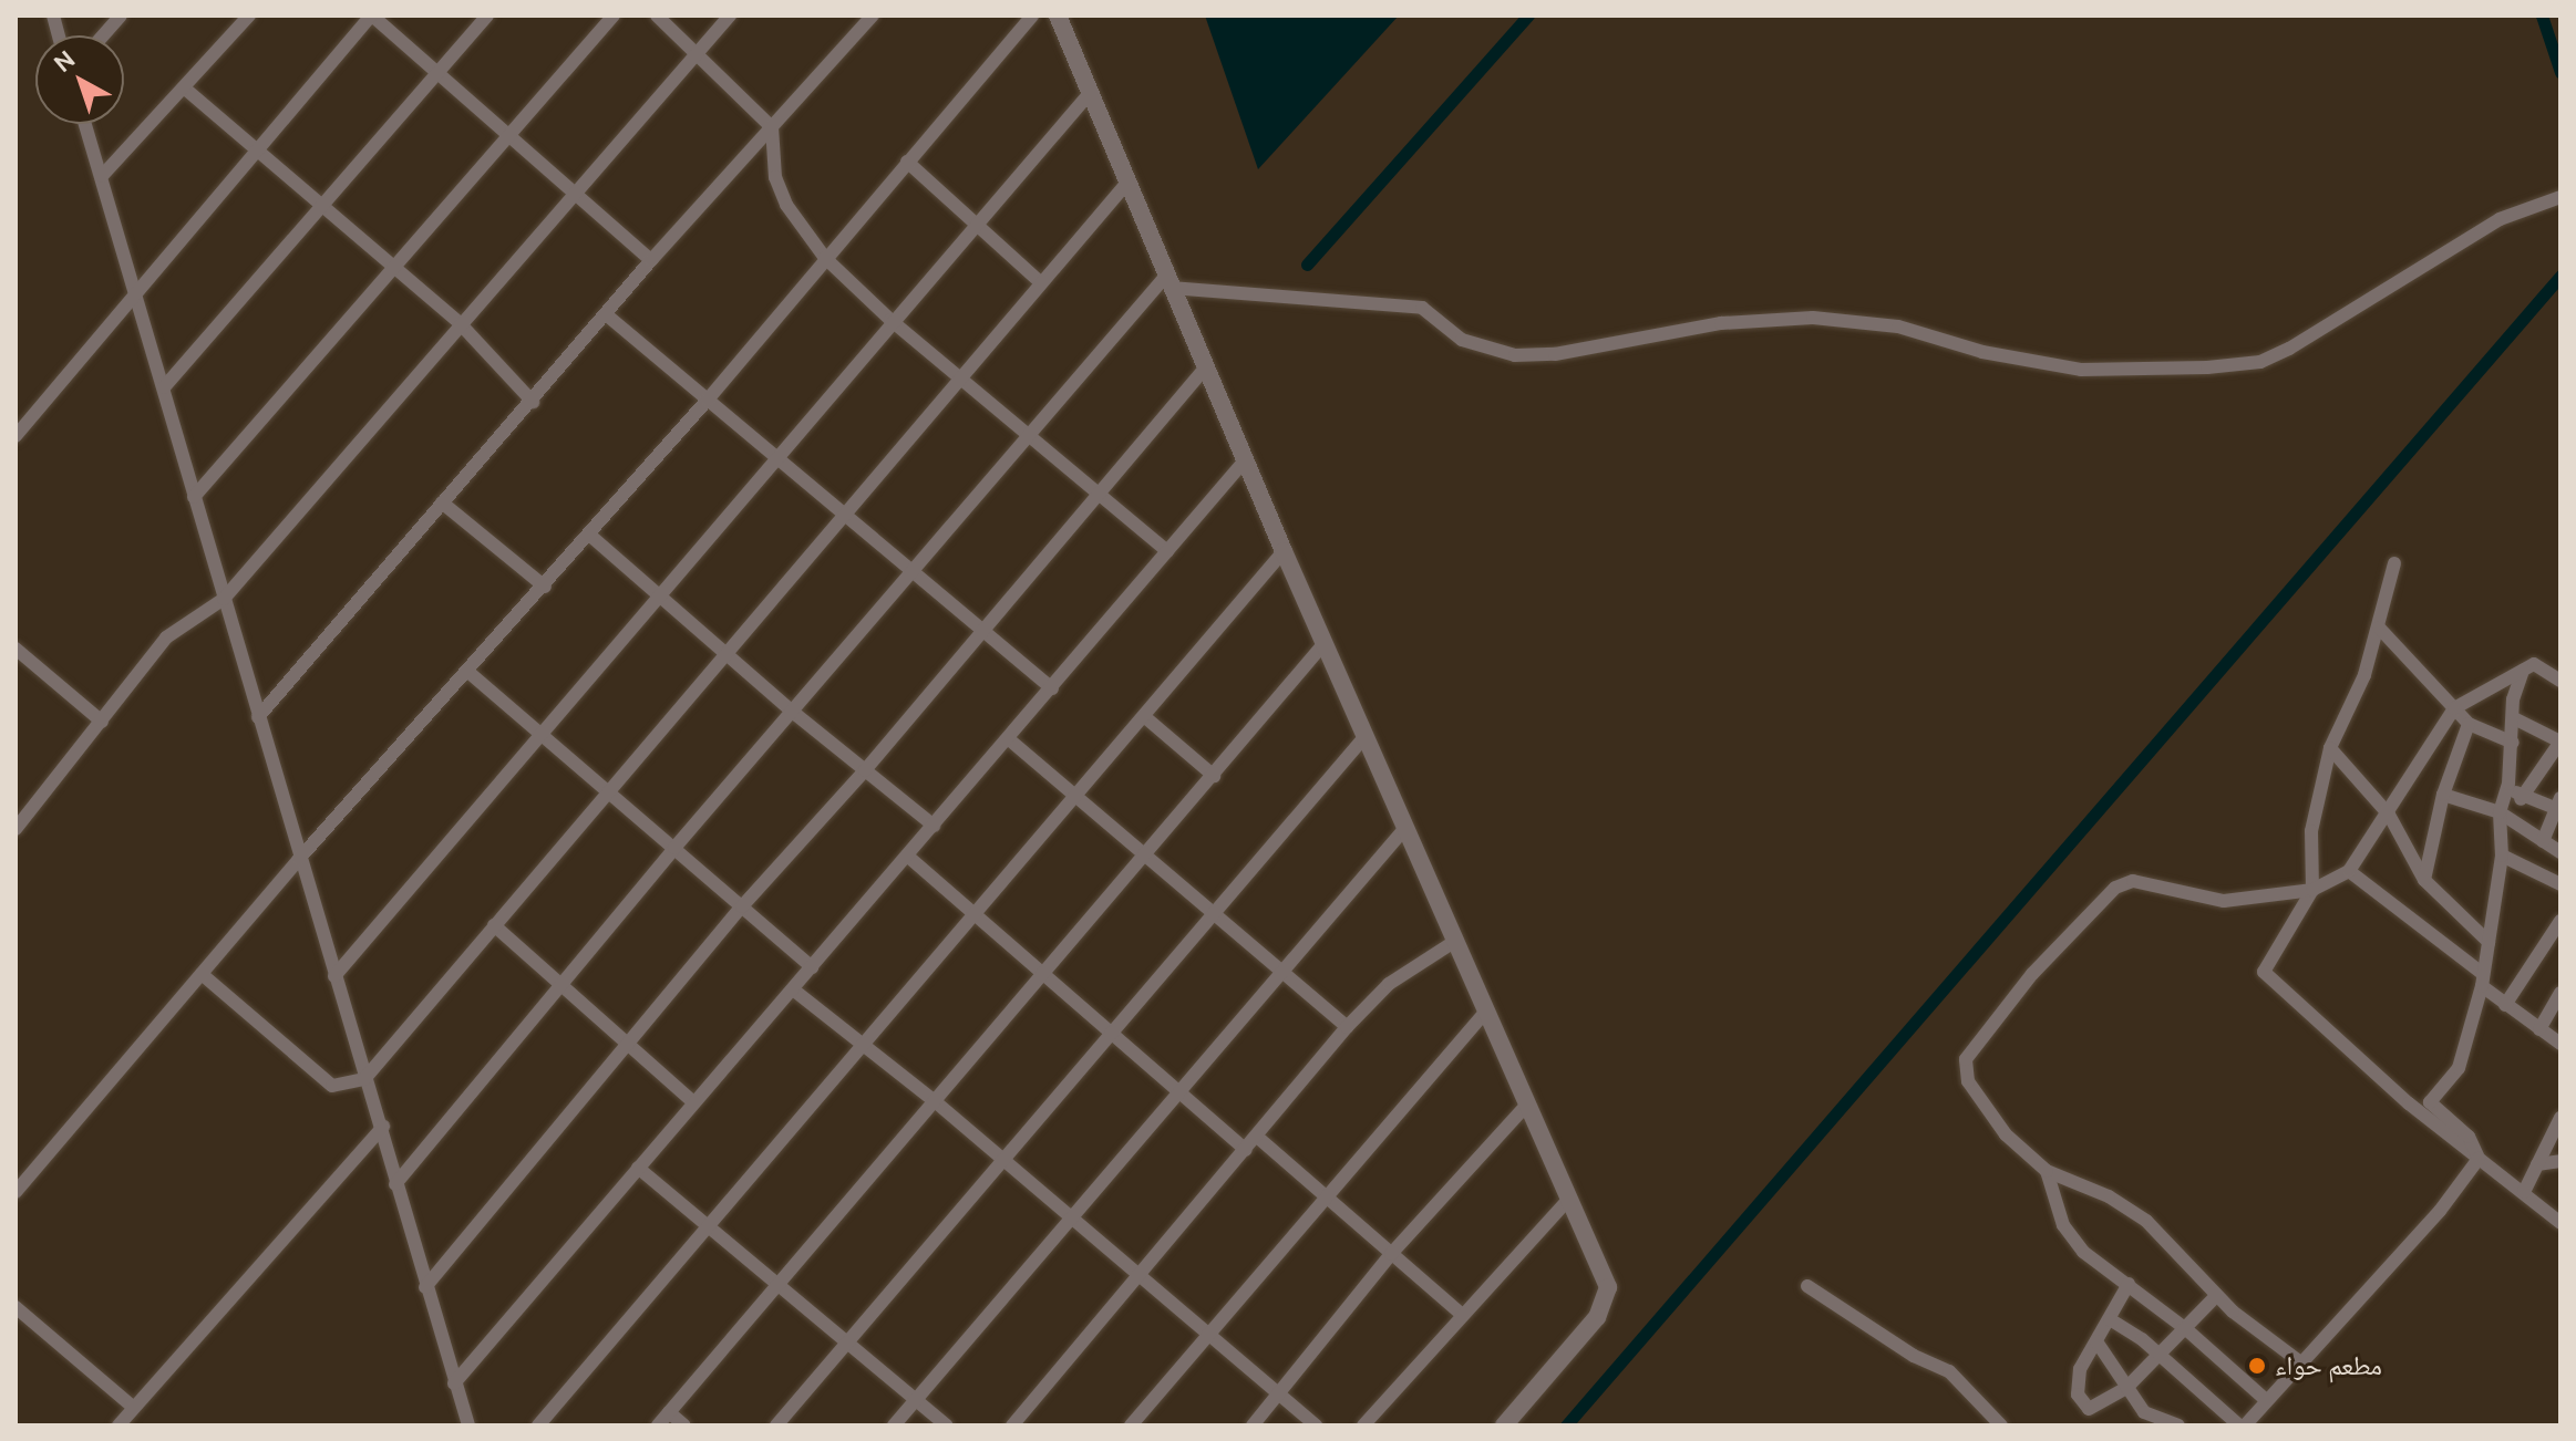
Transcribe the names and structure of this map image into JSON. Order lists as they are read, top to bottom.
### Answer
{
  "places": ["مطعم حواء"],
  "north": "top left"
}
